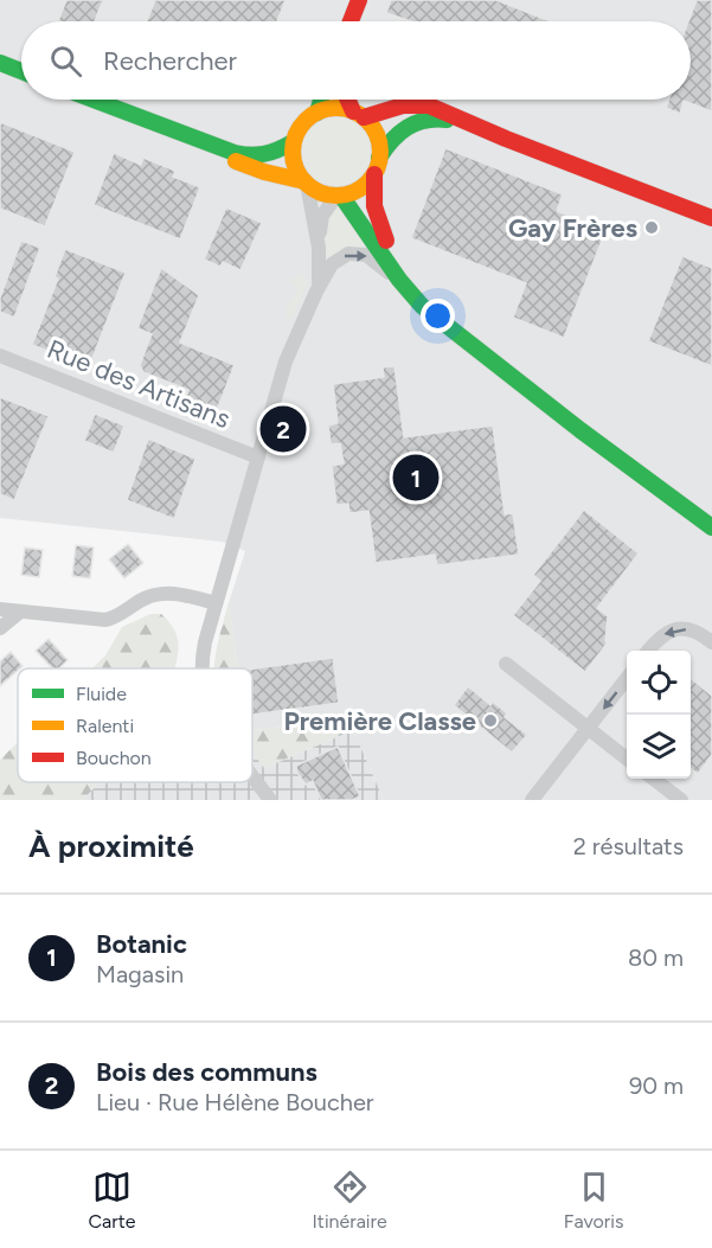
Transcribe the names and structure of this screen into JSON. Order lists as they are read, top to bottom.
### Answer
{
  "streets": {
    "street": ["Rue des Artisans"]
  },
  "places": ["Gay Frères", "Première Classe"],
  "legend": ["Fluide", "Ralenti", "Bouchon"],
  "page": {
    "search": "Rechercher",
    "pins": ["2", "1"],
    "heading": ["À proximité", "2 résultats"],
    "list": [
      {
        "mark": "1",
        "name": "Botanic",
        "note": "Magasin",
        "value": "80 m"
      },
      {
        "mark": "2",
        "name": "Bois des communs",
        "note": "Lieu · Rue Hélène Boucher",
        "value": "90 m"
      }
    ],
    "nav": ["Carte", "Itinéraire", "Favoris"]
  }
}
